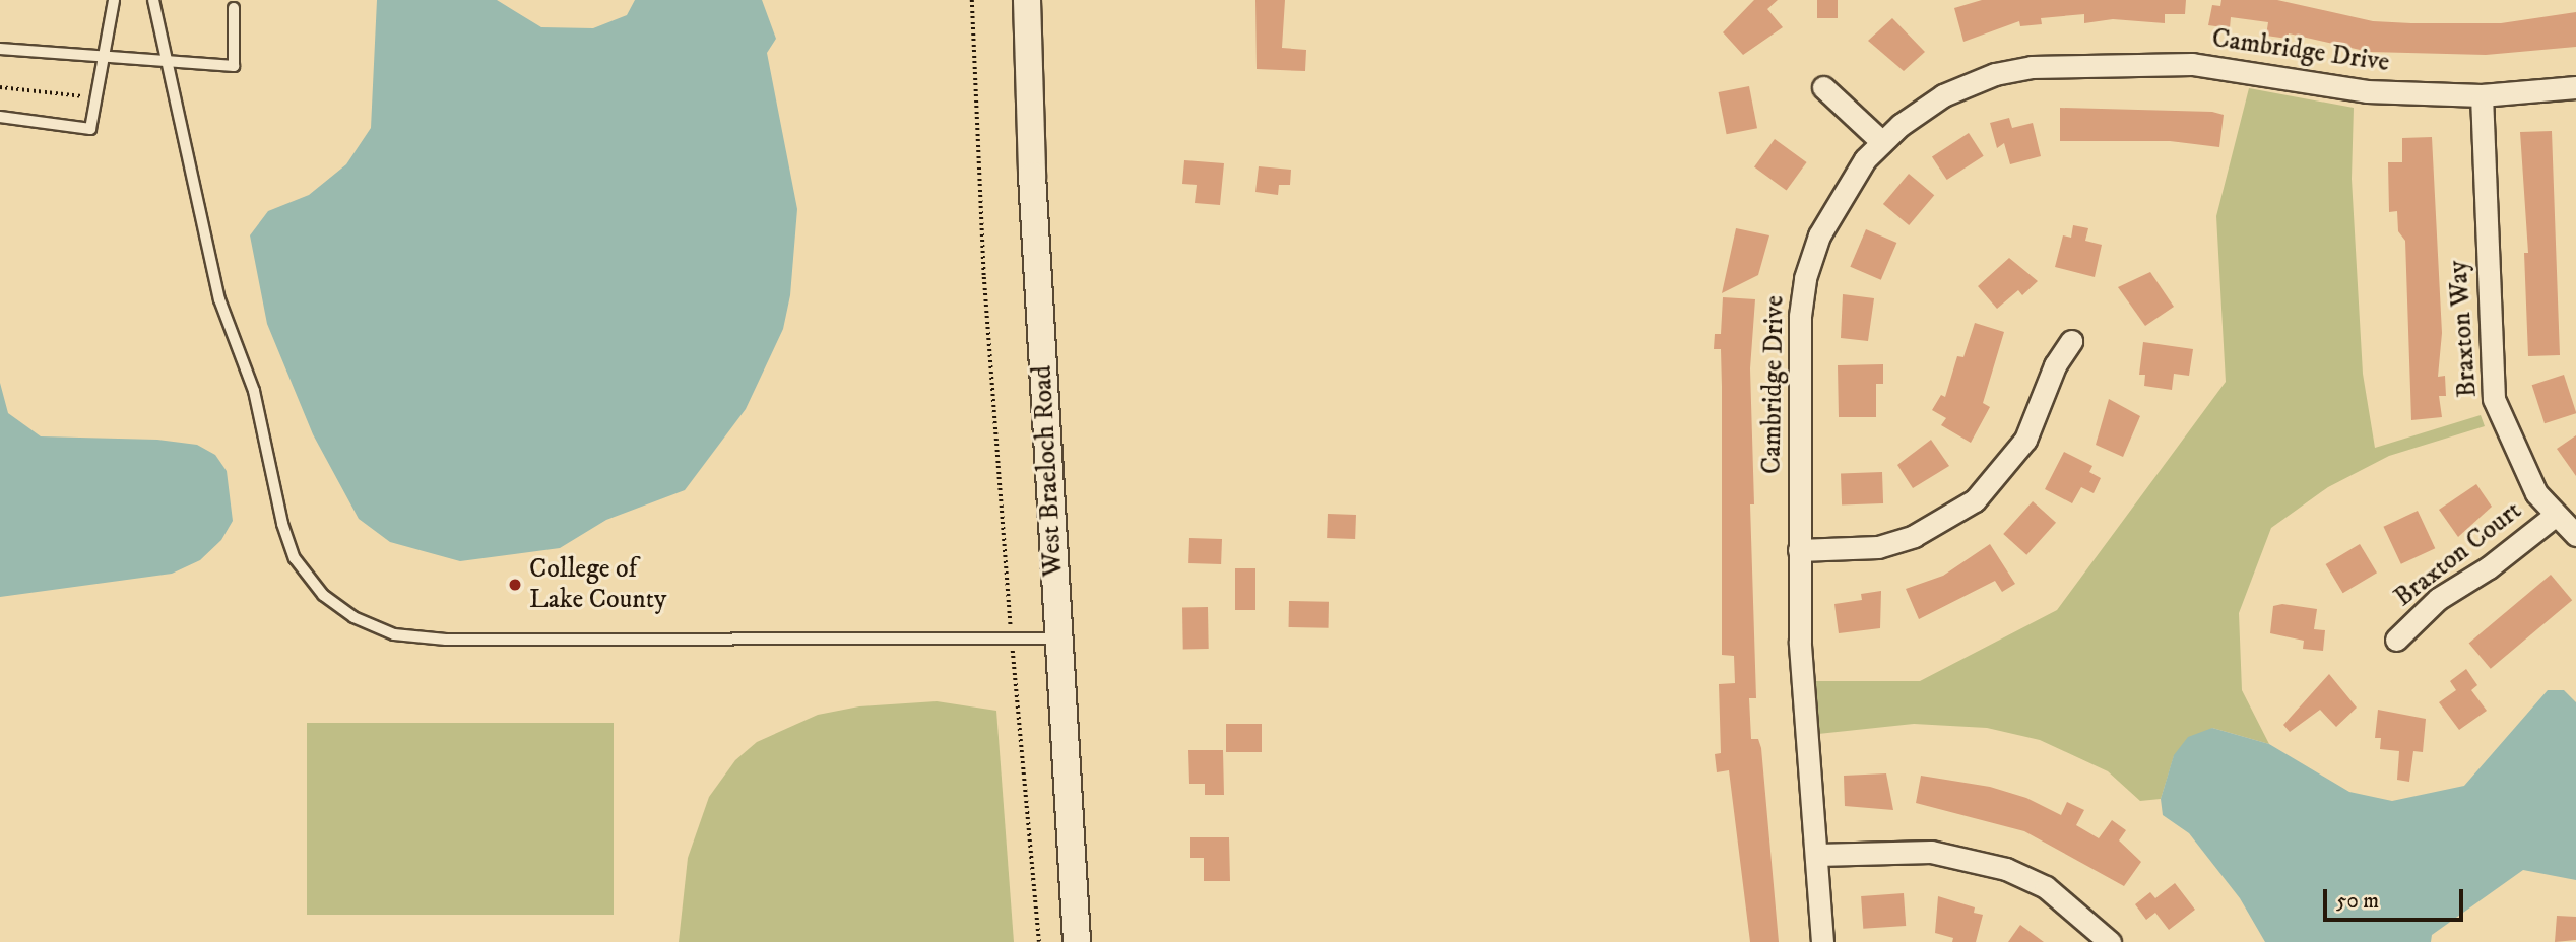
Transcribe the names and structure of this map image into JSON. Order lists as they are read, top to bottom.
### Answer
{
  "streets": {
    "street": [
      "Cambridge Drive",
      "Braxton Way",
      "West Braeloch Road",
      "Braxton Court"
    ]
  },
  "crossings": [
    ["Cambridge Drive", "Braxton Way"],
    ["Braxton Way", "Braxton Court"]
  ],
  "places": ["College of Lake County"],
  "scale_bar": "50 m"
}
